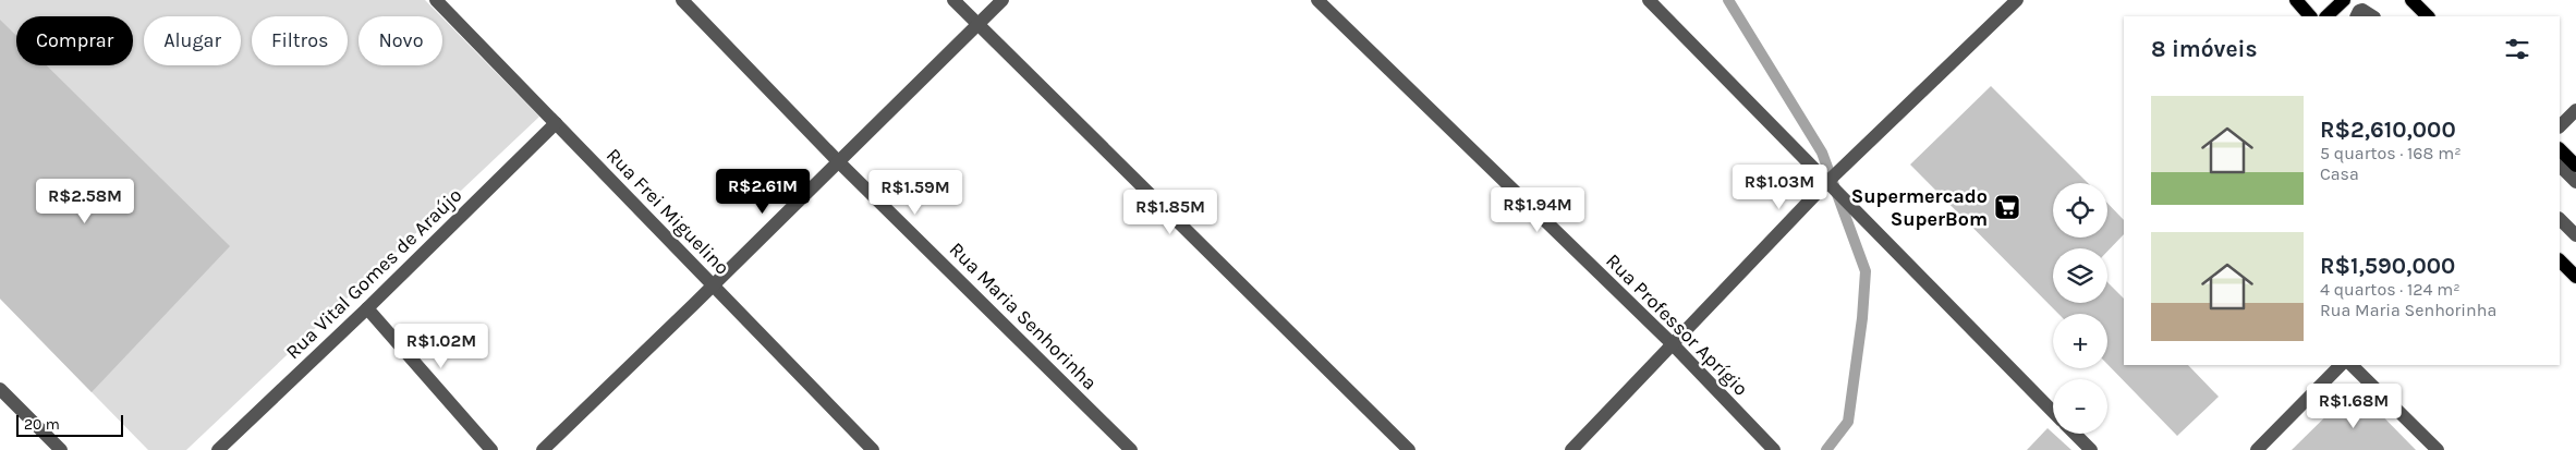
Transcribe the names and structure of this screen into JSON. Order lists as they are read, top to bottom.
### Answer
{
  "streets": {
    "street": [
      "Rua Frei Miguelino",
      "Rua Vital Gomes de Araújo",
      "Rua Maria Senhorinha",
      "Rua Professor Aprígio"
    ]
  },
  "crossings": [
    ["Rua Frei Miguelino", "Rua Vital Gomes de Araújo"]
  ],
  "places": {
    "supermarket": ["Supermercado SuperBom"]
  },
  "scale_bar": "20 m",
  "page": {
    "chip": [
      "Comprar",
      "Alugar",
      "Filtros",
      "Novo"
    ],
    "heading": "8 imóveis",
    "list": [
      {
        "name": "R$2,610,000",
        "note": "5 quartos · 168 m² · Casa"
      },
      {
        "name": "R$1,590,000",
        "note": "4 quartos · 124 m² · Rua Maria Senhorinha"
      }
    ],
    "price": [
      "R$1.03M",
      "R$2.61M",
      "R$1.59M",
      "R$2.58M",
      "R$1.94M",
      "R$1.85M",
      "R$1.02M",
      "R$1.68M"
    ],
    "map_buttons": ["+", "−"],
    "scale": "20 m"
  }
}
